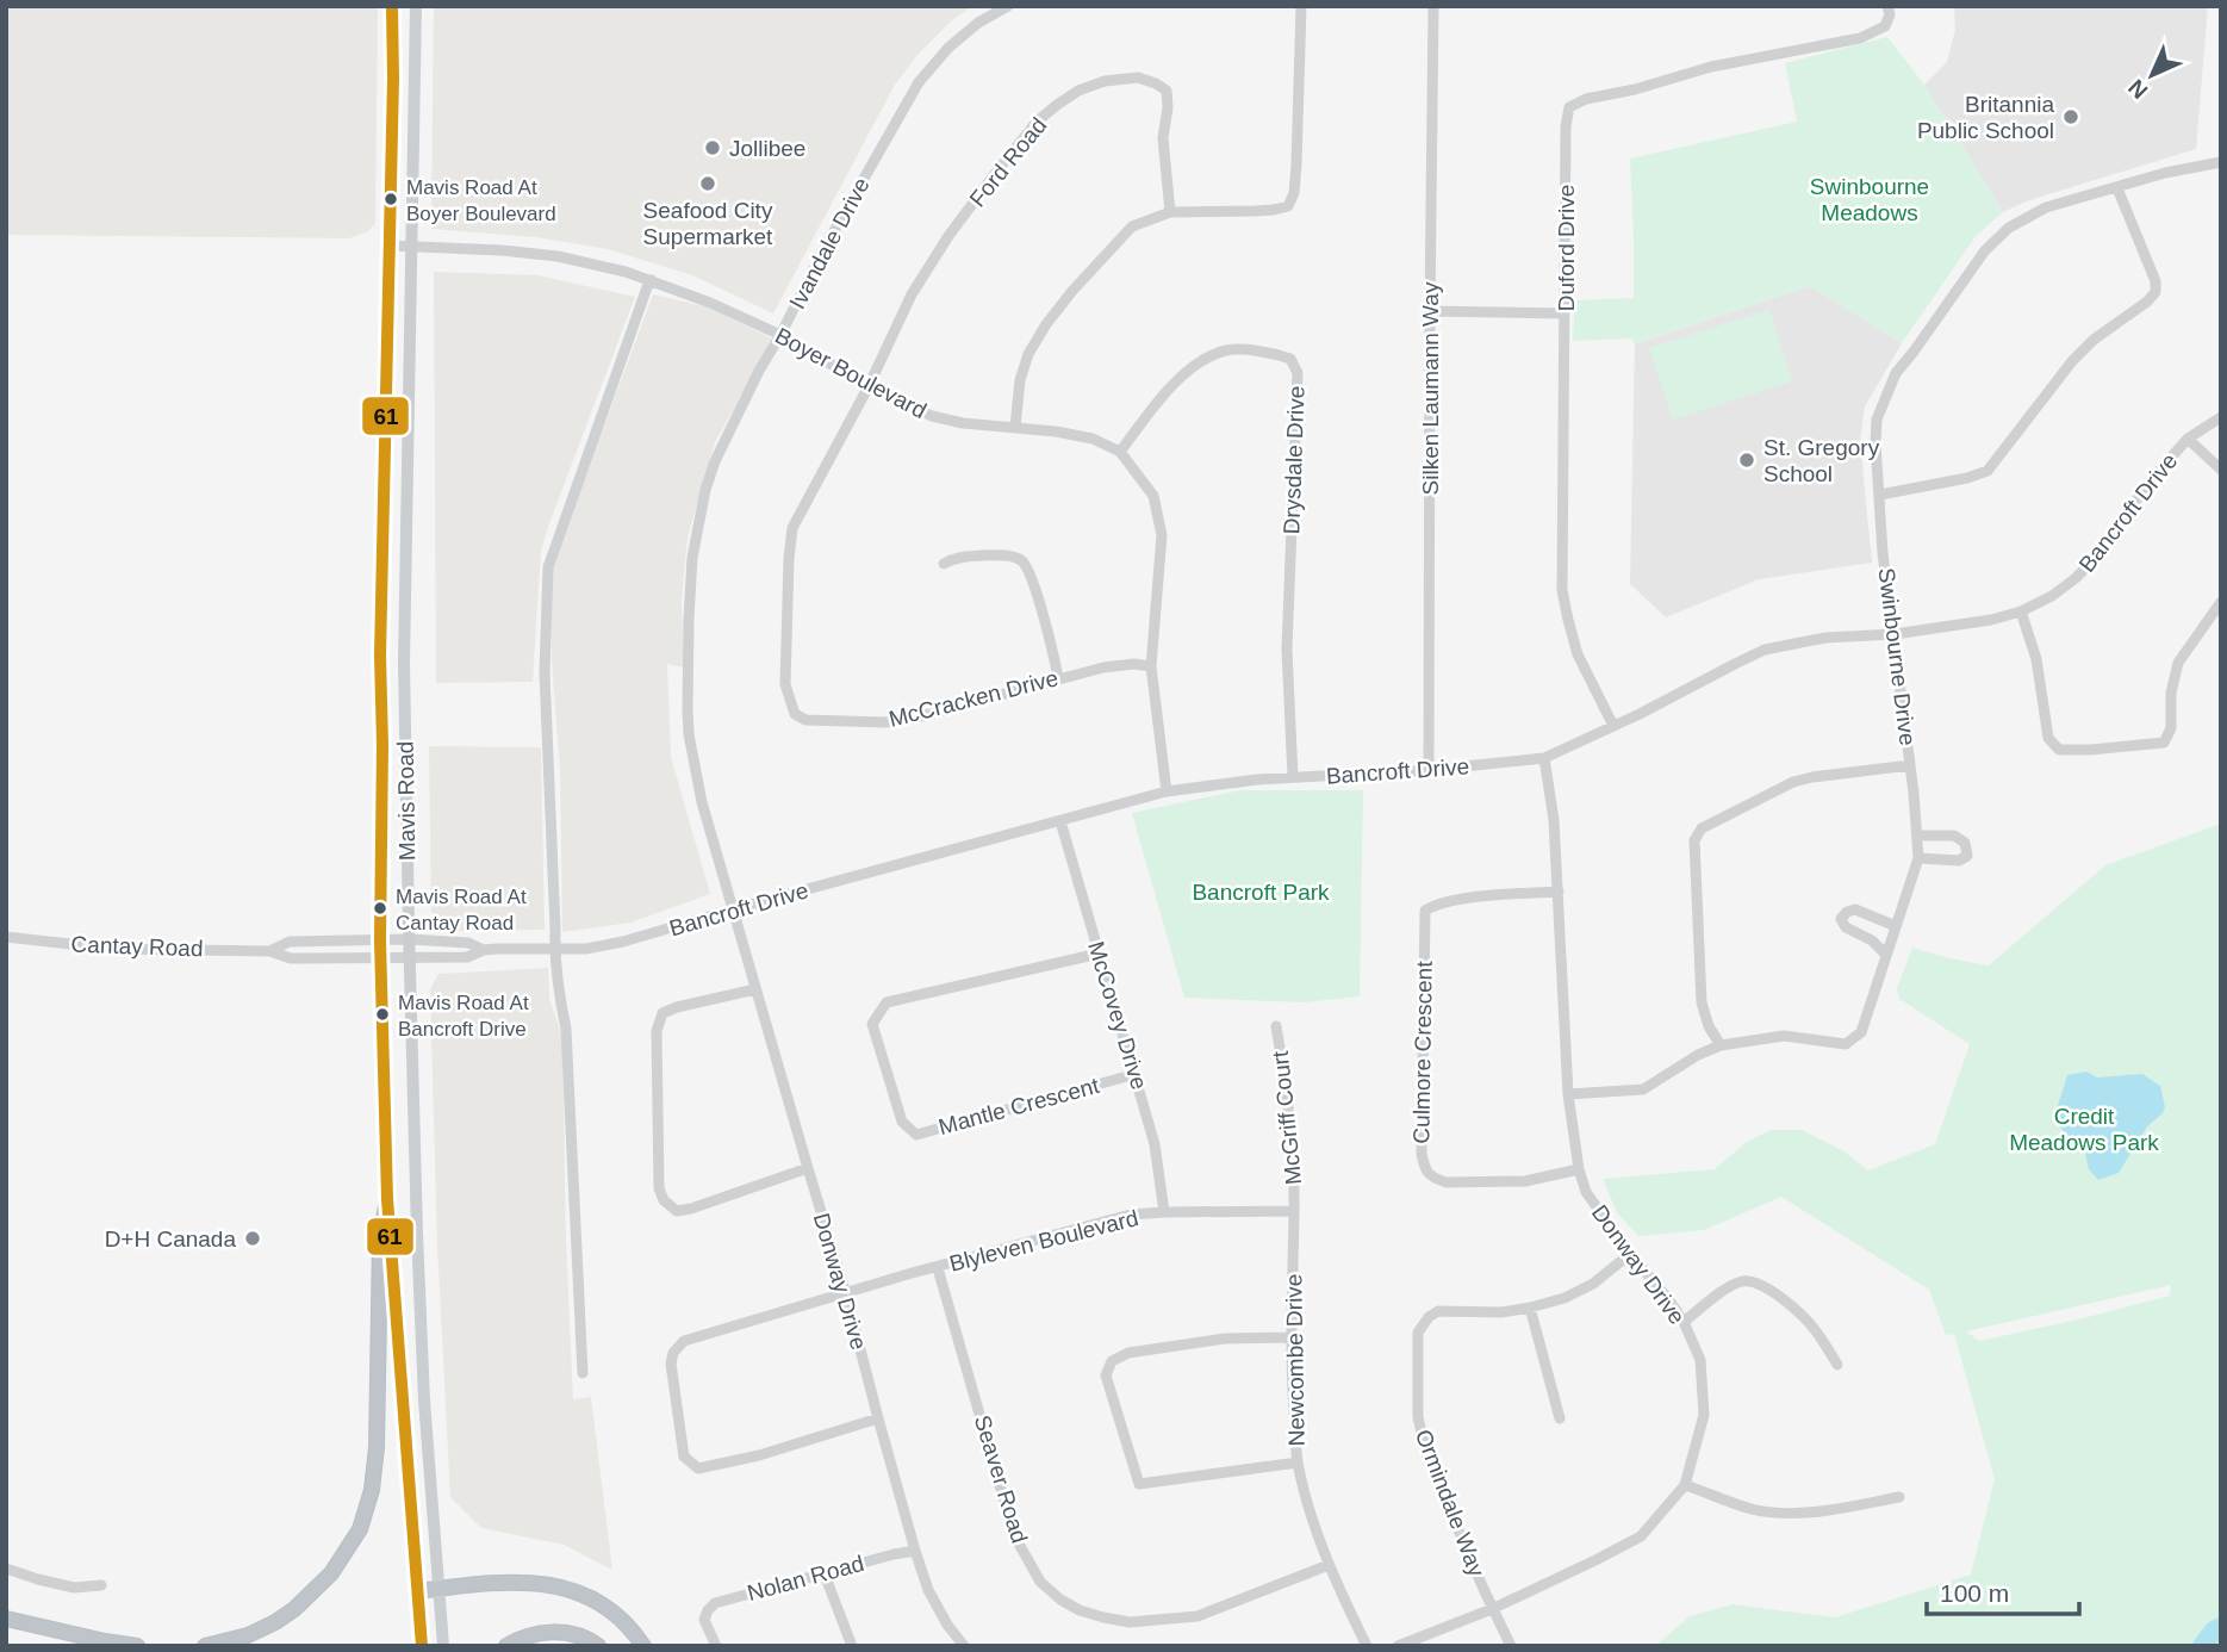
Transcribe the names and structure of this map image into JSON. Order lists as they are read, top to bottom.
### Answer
{
  "streets": {
    "main road": ["Mavis Road"],
    "street": [
      "Ford Road",
      "Ivandale Drive",
      "Duford Drive",
      "Boyer Boulevard",
      "Silken Laumann Way",
      "Drysdale Drive",
      "Bancroft Drive",
      "Swinbourne Drive",
      "McCracken Drive",
      "Cantay Road",
      "McCovey Drive",
      "Culmore Crescent",
      "Mantle Crescent",
      "McGriff Court",
      "Blyleven Boulevard",
      "Donway Drive",
      "Newcombe Drive",
      "Seaver Road",
      "Ormindale Way",
      "Nolan Road"
    ]
  },
  "crossings": [
    ["Ford Road", "Boyer Boulevard"],
    ["Ford Road", "McCracken Drive"],
    ["Ivandale Drive", "Boyer Boulevard"],
    ["Ivandale Drive", "Bancroft Drive"],
    ["Ivandale Drive", "Donway Drive"],
    ["Duford Drive", "Bancroft Drive"],
    ["Boyer Boulevard", "Drysdale Drive"],
    ["Boyer Boulevard", "McCracken Drive"],
    ["Boyer Boulevard", "Mavis Road"],
    ["Silken Laumann Way", "Bancroft Drive"],
    ["Drysdale Drive", "Bancroft Drive"],
    ["Bancroft Drive", "Swinbourne Drive"],
    ["Bancroft Drive", "Mavis Road"],
    ["Bancroft Drive", "Cantay Road"],
    ["Bancroft Drive", "McCovey Drive"],
    ["Bancroft Drive", "Donway Drive"],
    ["Swinbourne Drive", "Donway Drive"],
    ["Mavis Road", "Cantay Road"],
    ["McCovey Drive", "Mantle Crescent"],
    ["McCovey Drive", "Blyleven Boulevard"],
    ["Culmore Crescent", "Donway Drive"],
    ["McGriff Court", "Blyleven Boulevard"],
    ["McGriff Court", "Newcombe Drive"],
    ["Blyleven Boulevard", "Donway Drive"],
    ["Blyleven Boulevard", "Newcombe Drive"],
    ["Blyleven Boulevard", "Seaver Road"],
    ["Donway Drive", "Ormindale Way"],
    ["Donway Drive", "Nolan Road"],
    ["Newcombe Drive", "Seaver Road"]
  ],
  "parks": ["Swinbourne Meadows", "Bancroft Park", "Credit Meadows Park"],
  "places": [
    "Britannia Public School",
    "Jollibee",
    "Seafood City Supermarket",
    "Mavis Road At Boyer Boulevard",
    "St. Gregory School",
    "Mavis Road At Cantay Road",
    "Mavis Road At Bancroft Drive",
    "D+H Canada"
  ],
  "lines": ["transit line 61"],
  "scale_bar": "100 m",
  "north": "bottom left"
}
